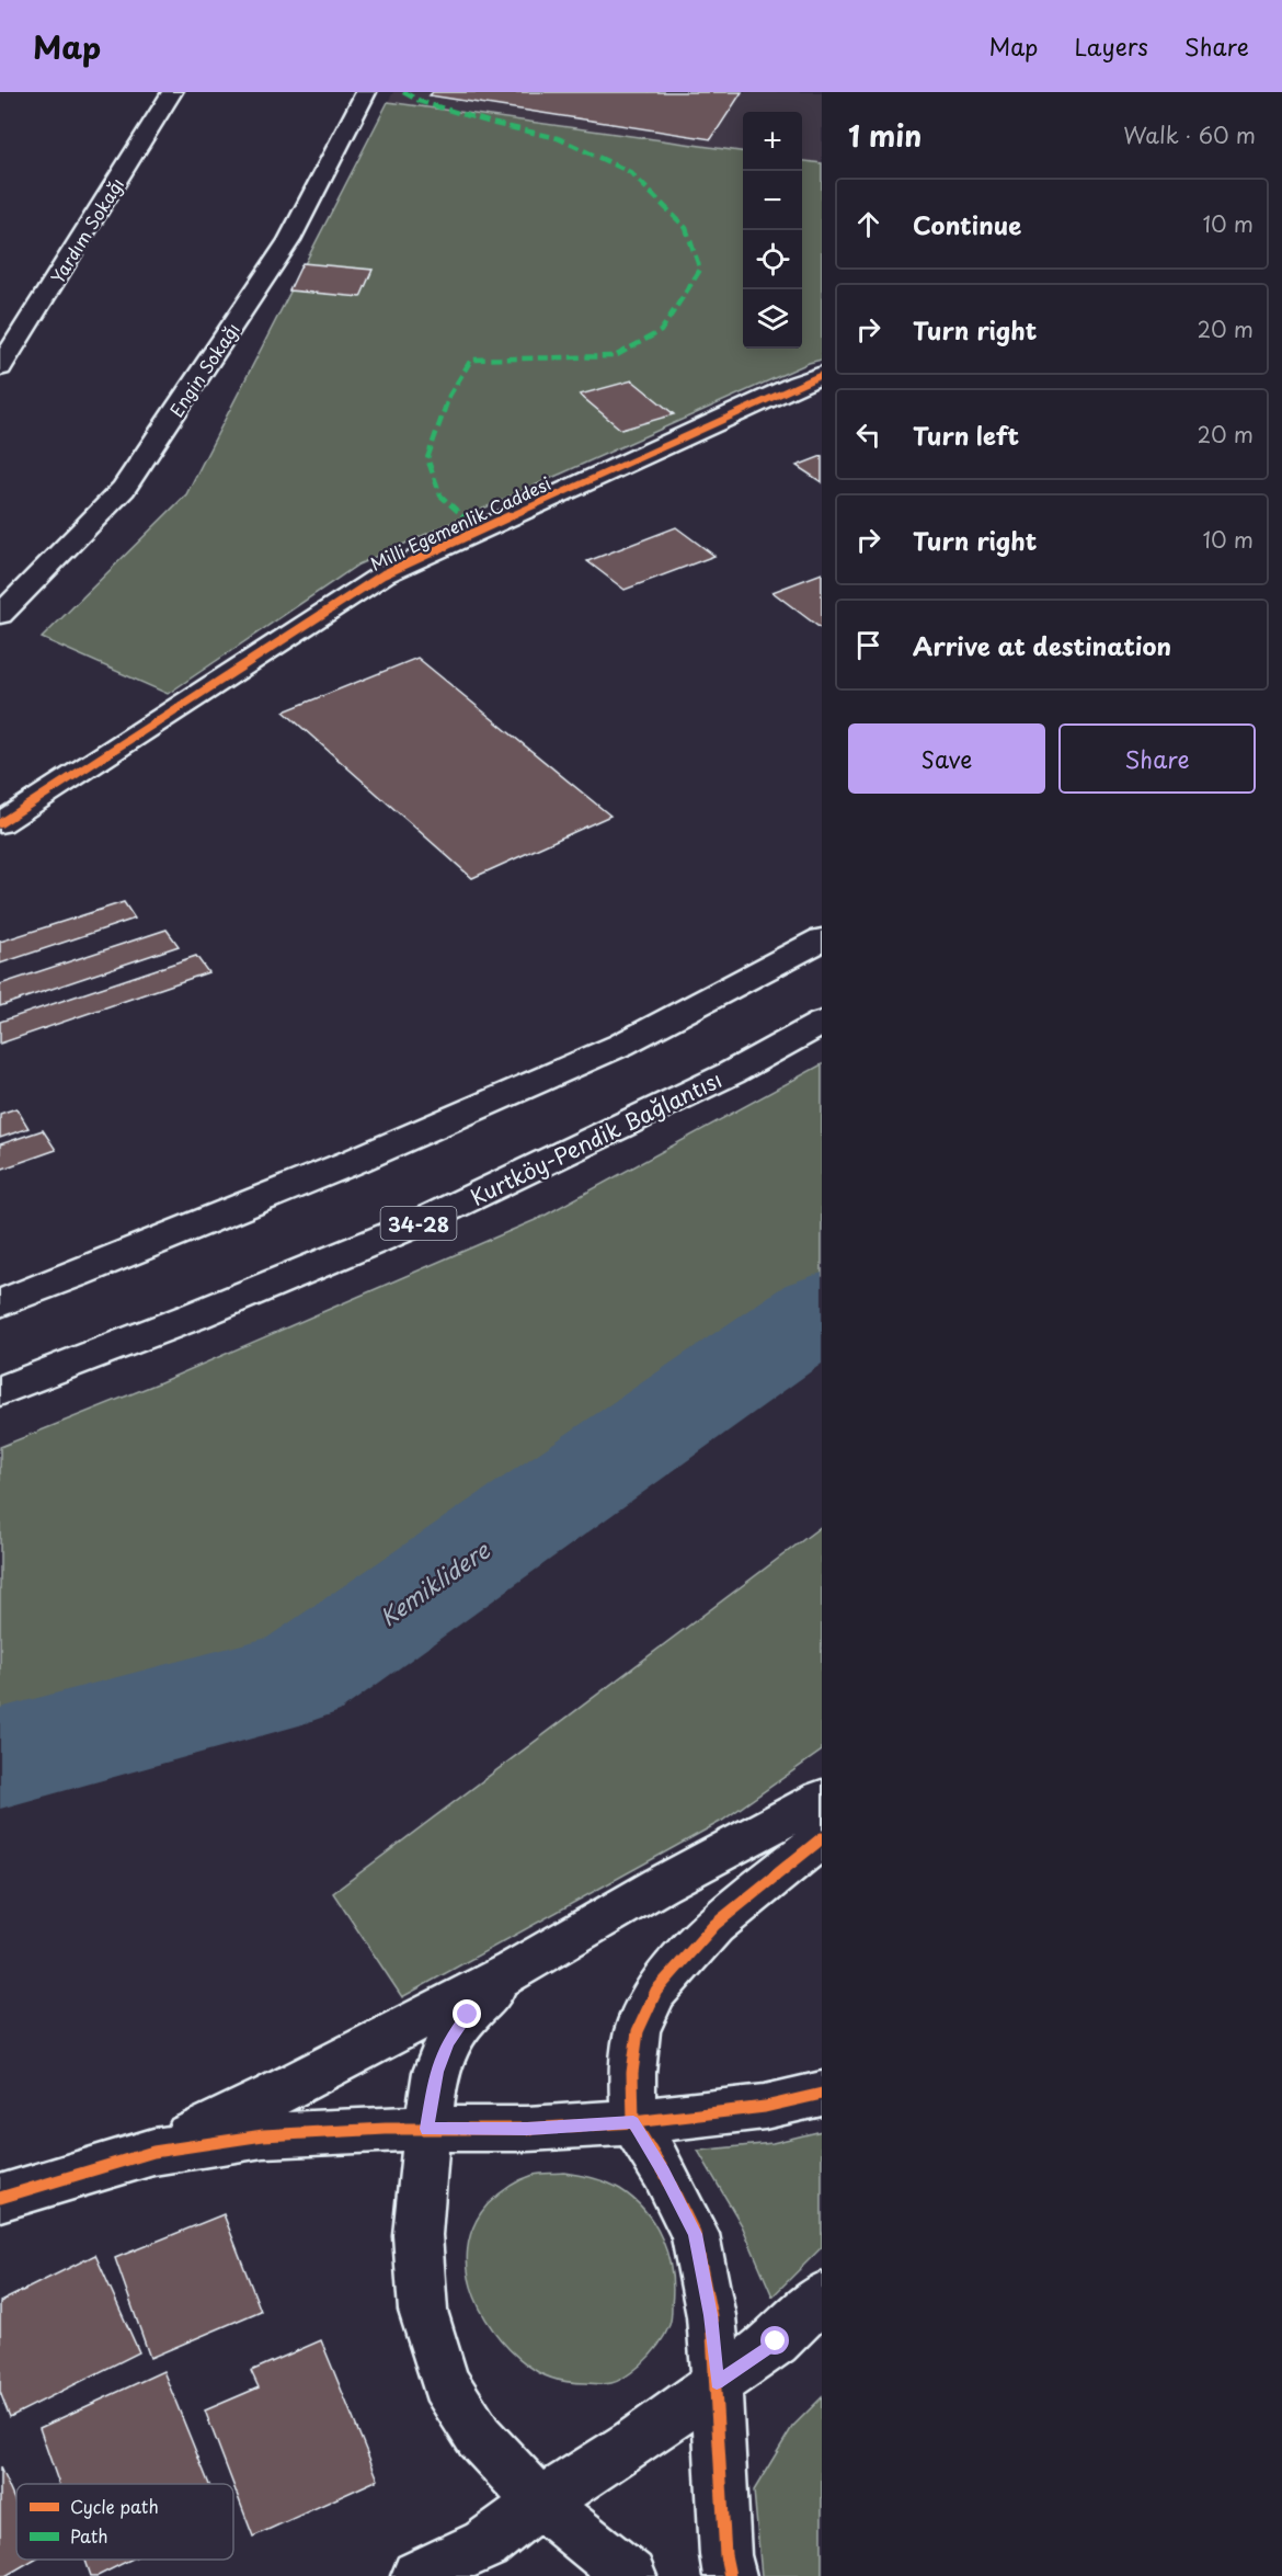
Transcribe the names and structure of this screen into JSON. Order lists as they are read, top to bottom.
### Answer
{
  "streets": {
    "main road": [
      "Yardım Sokağı",
      "Engin Sokağı",
      "Milli Egemenlik Caddesi",
      "Kurtköy-Pendik Bağlantısı",
      "34-28"
    ]
  },
  "water": ["Kemiklidere"],
  "legend": ["Cycle path", "Path"],
  "page": {
    "header": "Map",
    "nav": ["Map", "Layers", "Share"],
    "heading": ["1 min", "Walk · 60 m"],
    "map_buttons": ["+", "−"],
    "list": [
      ["Continue", "10 m"],
      ["Turn right", "20 m"],
      ["Turn left", "20 m"],
      ["Turn right", "10 m"],
      "Arrive at destination"
    ],
    "buttons": ["Save", "Share"]
  }
}
